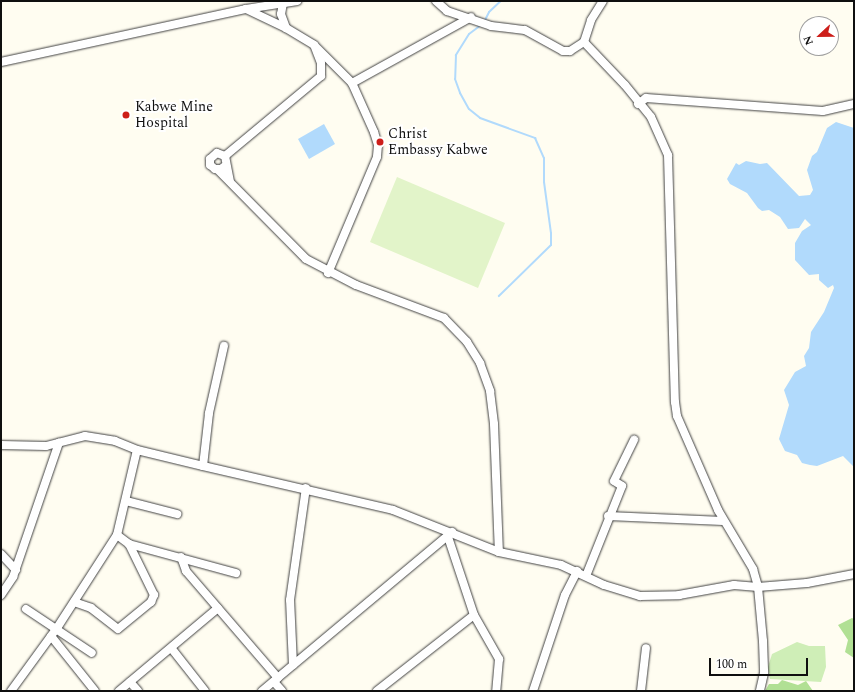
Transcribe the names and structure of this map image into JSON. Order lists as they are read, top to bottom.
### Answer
{
  "places": ["Kabwe Mine Hospital", "Christ Embassy Kabwe"],
  "scale_bar": "100 m",
  "north": "left"
}
